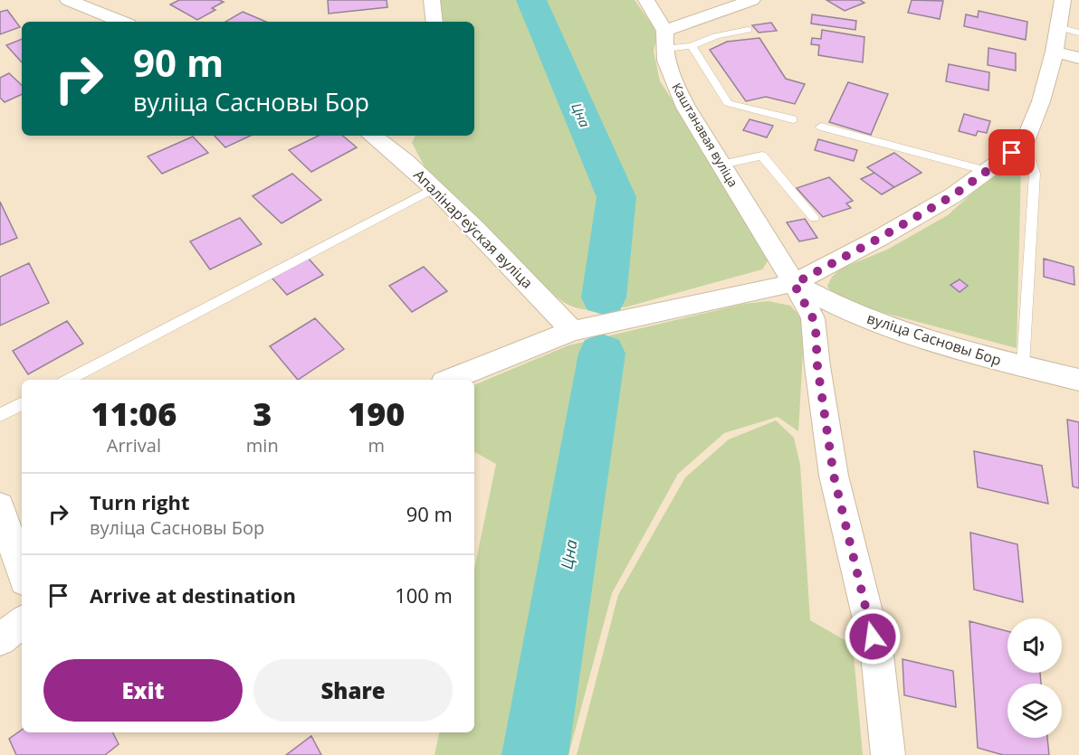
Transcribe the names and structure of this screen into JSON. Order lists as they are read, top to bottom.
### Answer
{
  "streets": {
    "street": ["Каштанавая вуліца", "Апалінарʼеўская вуліца", "вуліца Сасновы Бор"]
  },
  "crossings": [
    ["Каштанавая вуліца", "вуліца Сасновы Бор"]
  ],
  "water": ["Цна"],
  "page": {
    "turn": ["90 m", "вуліца Сасновы Бор"],
    "eta": [
      "11:06",
      "Arrival",
      "3",
      "min",
      "190",
      "m"
    ],
    "list": [
      {
        "name": "Turn right",
        "note": "вуліца Сасновы Бор",
        "value": "90 m"
      },
      {
        "name": "Arrive at destination",
        "value": "100 m"
      }
    ],
    "buttons": ["Exit", "Share"]
  }
}
